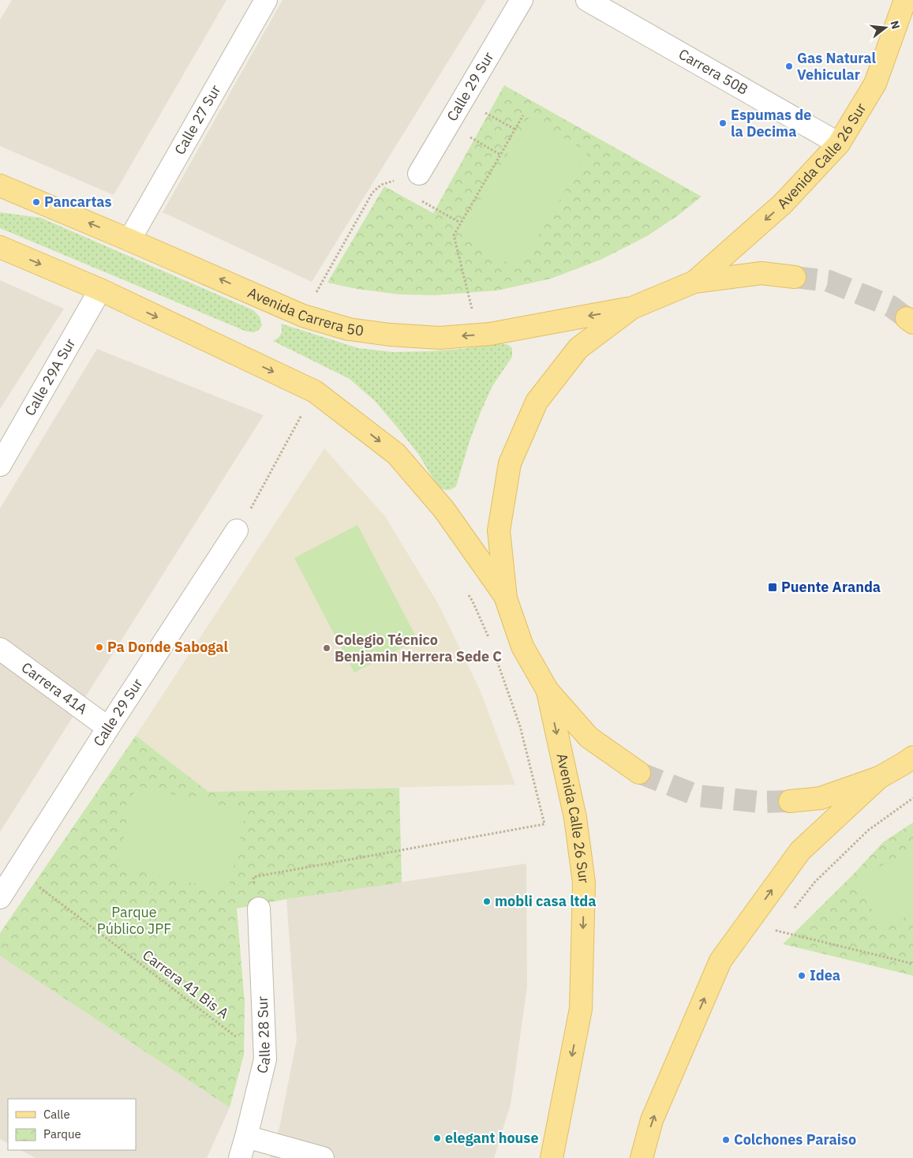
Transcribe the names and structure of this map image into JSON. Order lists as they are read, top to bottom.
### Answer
{
  "streets": {
    "main road": ["Avenida Calle 26 Sur", "Avenida Carrera 50"],
    "street": [
      "Carrera 50B",
      "Calle 29 Sur",
      "Calle 27 Sur",
      "Calle 29A Sur",
      "Carrera 41A",
      "Calle 28 Sur"
    ],
    "path": ["Carrera 41 Bis A"]
  },
  "crossings": [
    ["Carrera 50B", "Avenida Calle 26 Sur"],
    ["Calle 29 Sur", "Carrera 41A"],
    ["Calle 29 Sur", "Carrera 41 Bis A"],
    ["Calle 27 Sur", "Avenida Carrera 50"],
    ["Carrera 41 Bis A", "Calle 28 Sur"]
  ],
  "one_way": ["Avenida Carrera 50"],
  "parks": ["Parque Público JPF"],
  "places": {
    "other": [
      "Gas Natural Vehicular",
      "Espumas de la Decima",
      "Pancartas",
      "Pa Donde Sabogal",
      "Colegio Técnico Benjamin Herrera Sede C",
      "mobli casa ltda",
      "Idea",
      "elegant house",
      "Colchones Paraiso"
    ],
    "transit": ["Puente Aranda"]
  },
  "legend": ["Calle", "Parque"],
  "north": "right"
}
